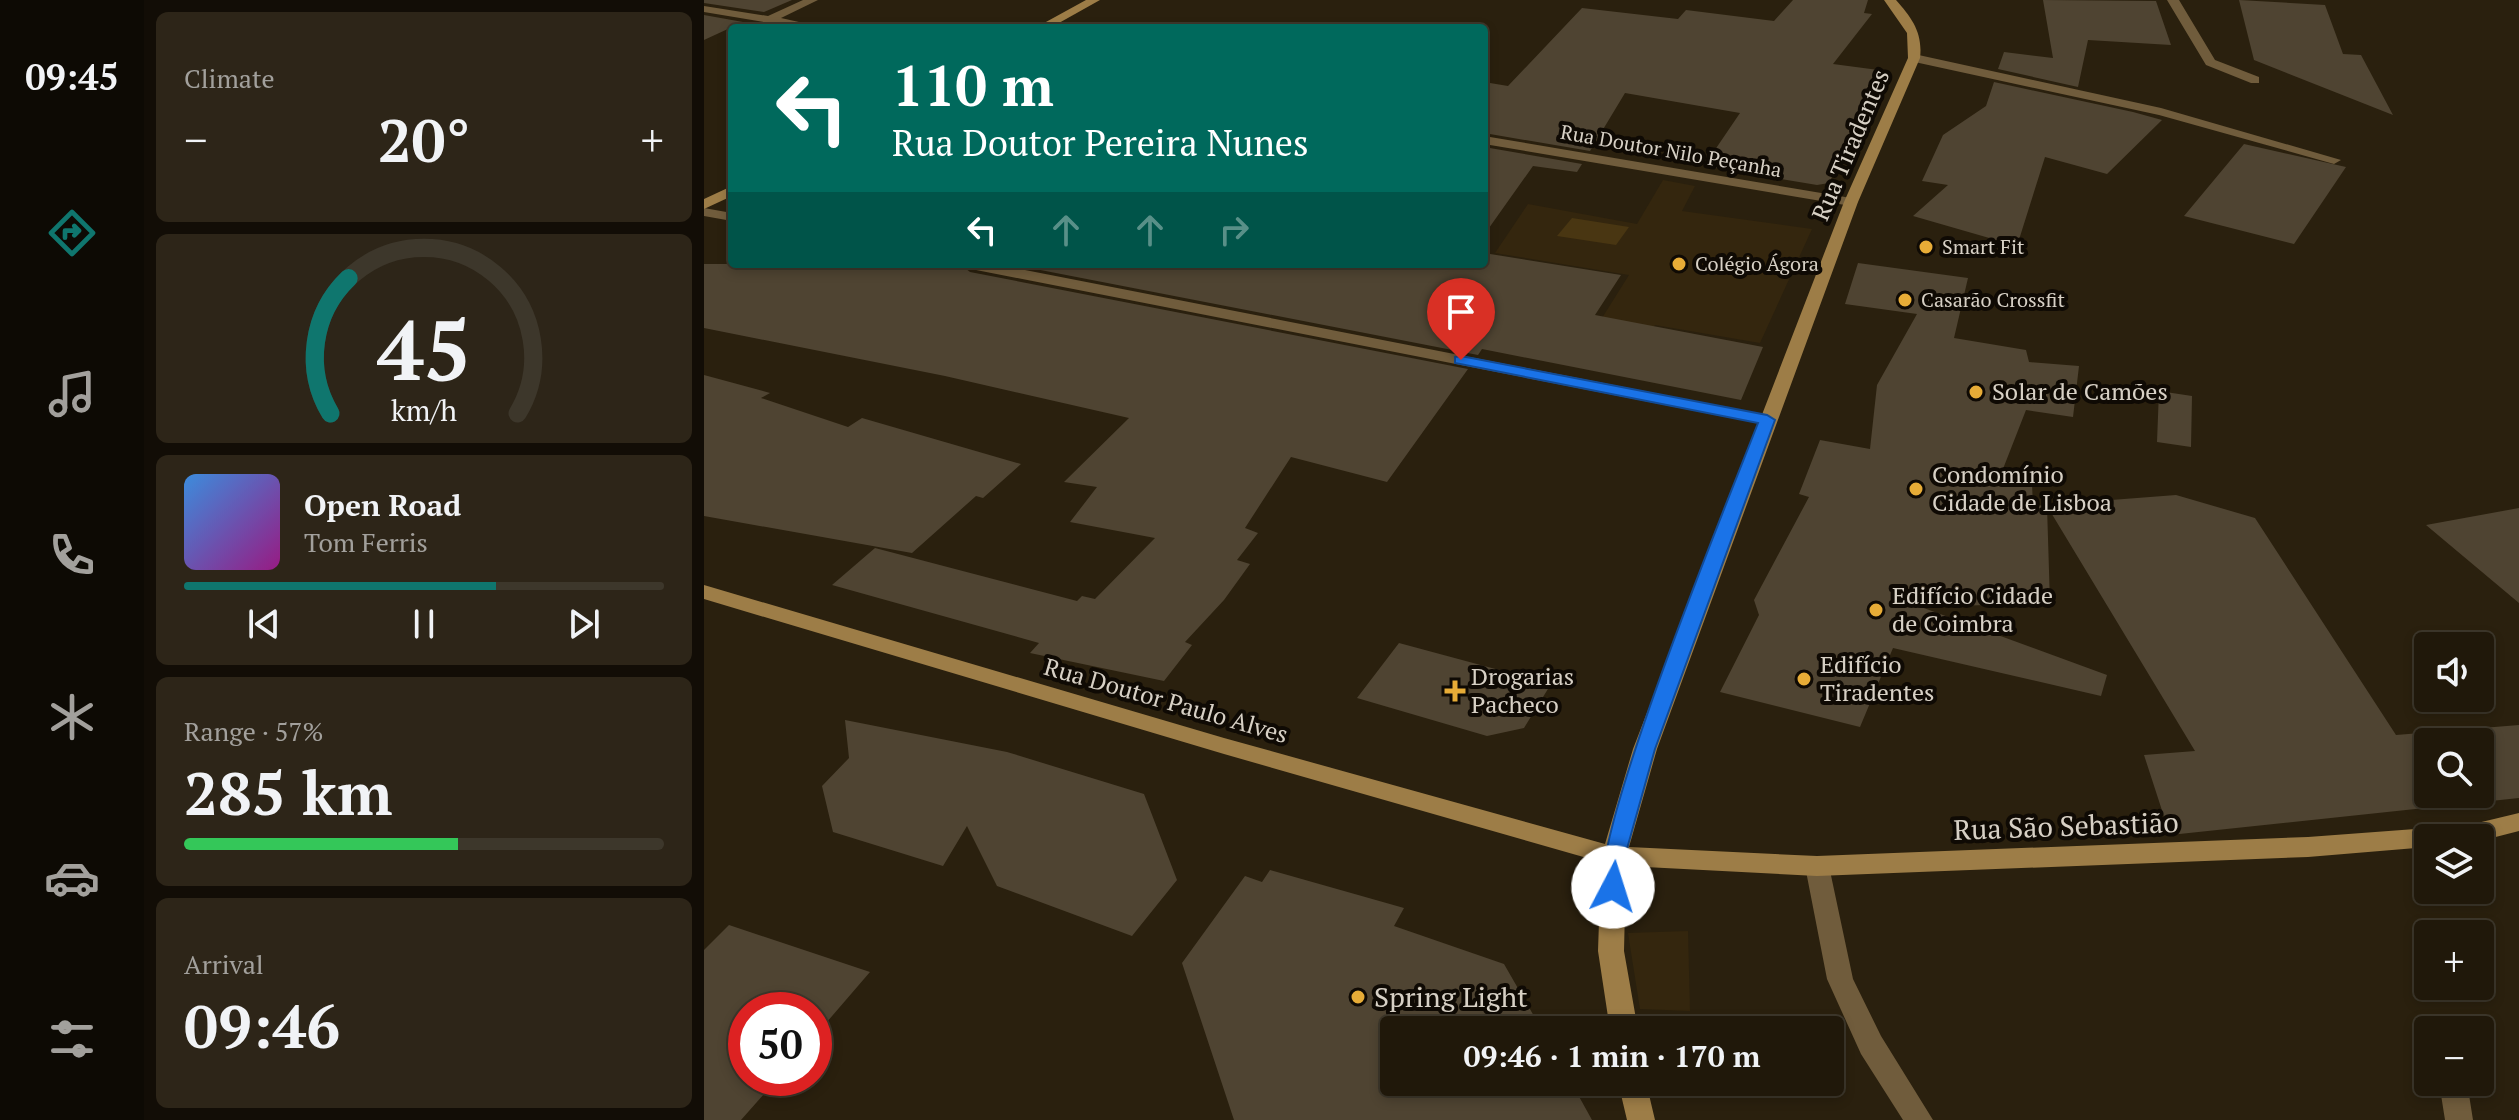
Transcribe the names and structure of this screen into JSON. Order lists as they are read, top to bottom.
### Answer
{
  "streets": {
    "street": [
      "Rua Tiradentes",
      "Rua Doutor Nilo Peçanha",
      "Rua Doutor Paulo Alves",
      "Rua São Sebastião"
    ]
  },
  "crossings": [
    ["Rua Tiradentes", "Rua Doutor Nilo Peçanha"],
    ["Rua Tiradentes", "Rua Doutor Paulo Alves"],
    ["Rua Tiradentes", "Rua São Sebastião"],
    ["Rua Doutor Paulo Alves", "Rua São Sebastião"]
  ],
  "places": {
    "other": [
      "Smart Fit",
      "Colégio Ágora",
      "Casarão Crossfit",
      "Solar de Camões",
      "Condomínio Cidade de Lisboa",
      "Edifício Cidade de Coimbra",
      "Edifício Tiradentes",
      "Spring Light"
    ],
    "health": ["Drogarias Pacheco"]
  },
  "page": {
    "tabs": "09:45",
    "tile": [
      "Climate",
      ["Range · 57%", "285 km"],
      ["Arrival", "09:46"]
    ],
    "turn": ["110 m", "Rua Doutor Pereira Nunes"],
    "heat": ["−", "20°", "+"],
    "song": ["Open Road", "Tom Ferris"],
    "map_buttons": ["+", "−"],
    "limit": "50",
    "trip": "09:46 · 1 min · 170 m",
    "gauge": ["45", "km/h"]
  }
}
